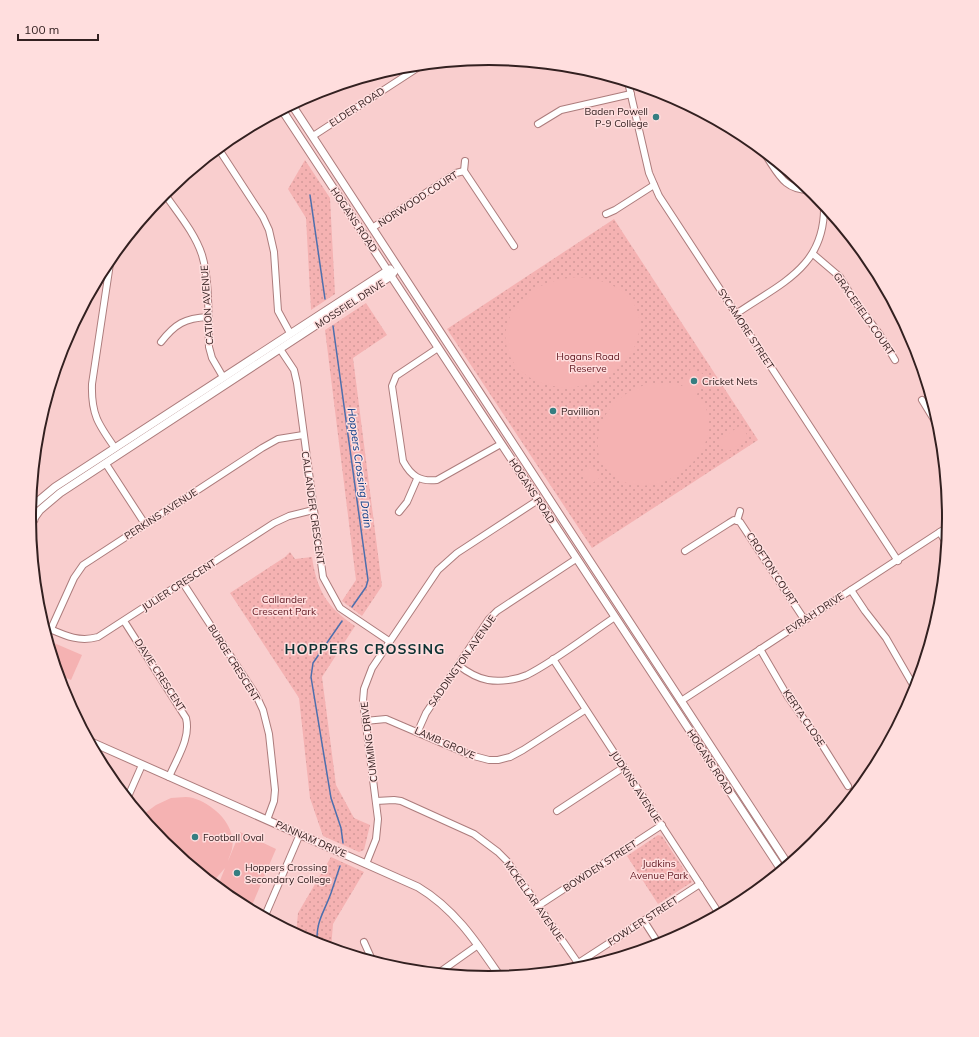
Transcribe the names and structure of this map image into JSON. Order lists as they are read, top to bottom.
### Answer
{
  "streets": {
    "street": [
      "ELDER ROAD",
      "NORWOOD COURT",
      "HOGANS ROAD",
      "MOSSFIEL DRIVE",
      "CATION AVENUE",
      "GRACEFIELD COURT",
      "SYCAMORE STREET",
      "CALLANDER CRESCENT",
      "PERKINS AVENUE",
      "CROFTON COURT",
      "JULIER CRESCENT",
      "EVRAH DRIVE",
      "SADDINGTON AVENUE",
      "BURGE CRESCENT",
      "DAVIE CRESCENT",
      "KERTA CLOSE",
      "CUMMING DRIVE",
      "LAMB GROVE",
      "JUDKINS AVENUE",
      "PANNAM DRIVE",
      "BOWDEN STREET",
      "MCKELLAR AVENUE",
      "FOWLER STREET"
    ]
  },
  "crossings": [
    ["ELDER ROAD", "HOGANS ROAD"],
    ["NORWOOD COURT", "HOGANS ROAD"],
    ["HOGANS ROAD", "MOSSFIEL DRIVE"],
    ["HOGANS ROAD", "EVRAH DRIVE"],
    ["HOGANS ROAD", "SADDINGTON AVENUE"],
    ["HOGANS ROAD", "CUMMING DRIVE"],
    ["MOSSFIEL DRIVE", "CATION AVENUE"],
    ["MOSSFIEL DRIVE", "CALLANDER CRESCENT"],
    ["SYCAMORE STREET", "EVRAH DRIVE"],
    ["CALLANDER CRESCENT", "PERKINS AVENUE"],
    ["CALLANDER CRESCENT", "JULIER CRESCENT"],
    ["CALLANDER CRESCENT", "CUMMING DRIVE"],
    ["PERKINS AVENUE", "JULIER CRESCENT"],
    ["CROFTON COURT", "EVRAH DRIVE"],
    ["JULIER CRESCENT", "BURGE CRESCENT"],
    ["JULIER CRESCENT", "DAVIE CRESCENT"],
    ["EVRAH DRIVE", "KERTA CLOSE"],
    ["SADDINGTON AVENUE", "LAMB GROVE"],
    ["BURGE CRESCENT", "PANNAM DRIVE"],
    ["DAVIE CRESCENT", "PANNAM DRIVE"],
    ["CUMMING DRIVE", "LAMB GROVE"],
    ["CUMMING DRIVE", "PANNAM DRIVE"],
    ["CUMMING DRIVE", "MCKELLAR AVENUE"],
    ["LAMB GROVE", "JUDKINS AVENUE"],
    ["JUDKINS AVENUE", "BOWDEN STREET"],
    ["JUDKINS AVENUE", "FOWLER STREET"],
    ["BOWDEN STREET", "MCKELLAR AVENUE"],
    ["MCKELLAR AVENUE", "FOWLER STREET"]
  ],
  "districts": ["HOPPERS CROSSING"],
  "water": ["Hoppers Crossing Drain"],
  "parks": ["Hogans Road Reserve", "Callander Crescent Park", "Judkins Avenue Park"],
  "places": [
    "Baden Powell P-9 College",
    "Cricket Nets",
    "Pavillion",
    "Football Oval",
    "Hoppers Crossing Secondary College"
  ],
  "scale_bar": "100 m"
}
